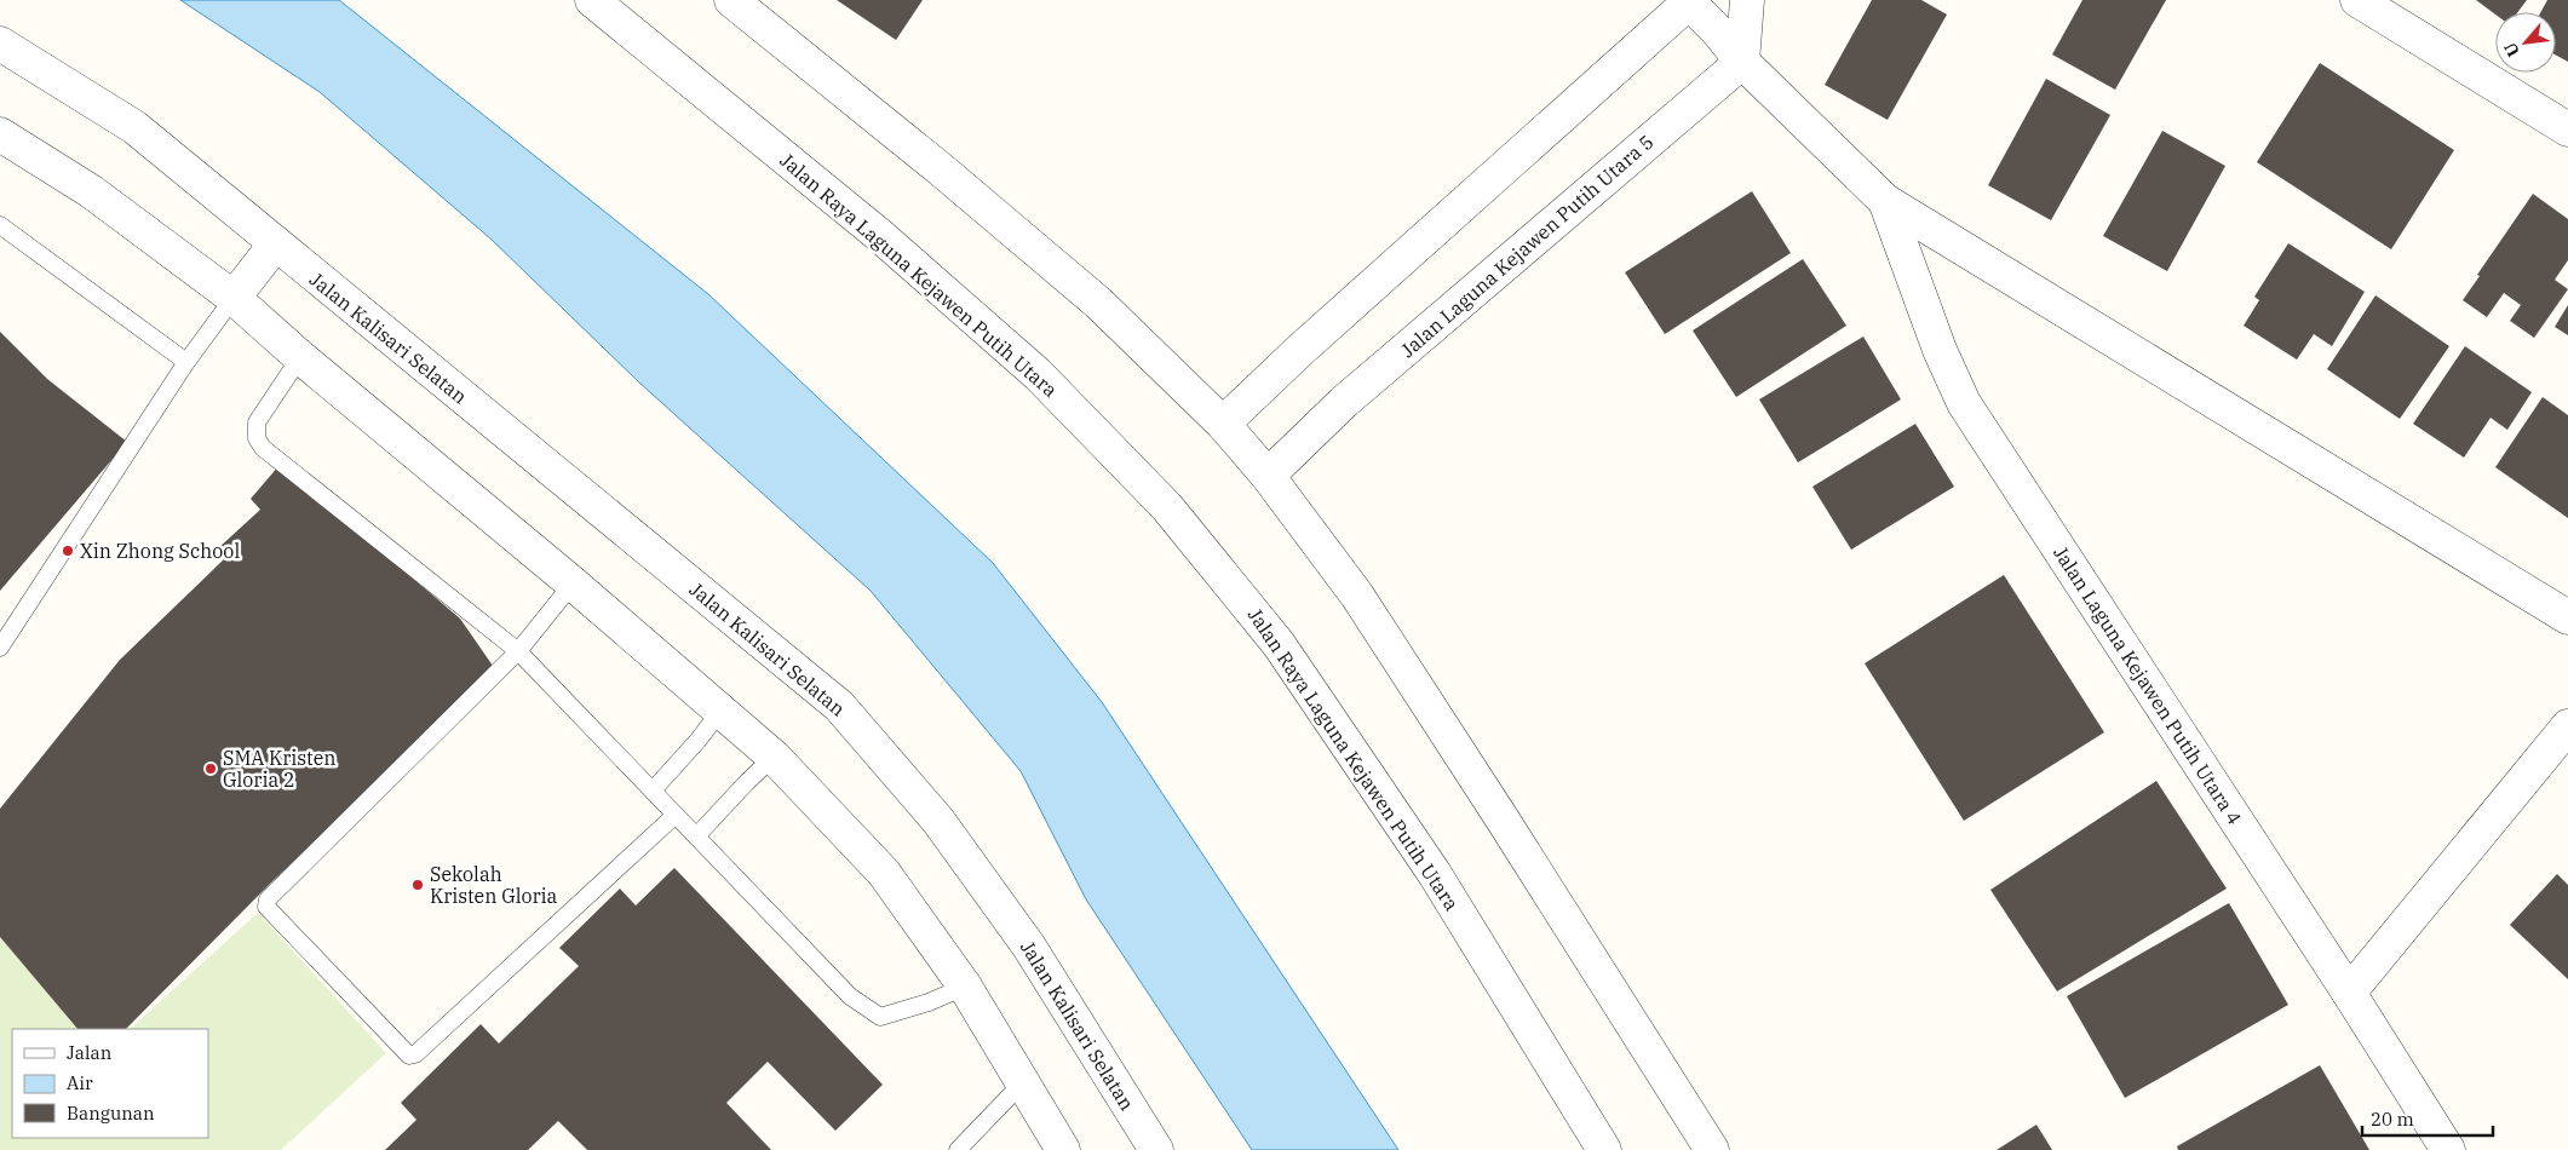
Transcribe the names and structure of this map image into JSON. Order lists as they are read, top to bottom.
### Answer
{
  "streets": {
    "street": [
      "Jalan Laguna Kejawen Putih Utara 5",
      "Jalan Raya Laguna Kejawen Putih Utara",
      "Jalan Kalisari Selatan",
      "Jalan Laguna Kejawen Putih Utara 4"
    ]
  },
  "crossings": [
    ["Jalan Laguna Kejawen Putih Utara 5", "Jalan Laguna Kejawen Putih Utara 4"]
  ],
  "places": ["Xin Zhong School", "SMA Kristen Gloria 2", "Sekolah Kristen Gloria"],
  "legend": ["Jalan", "Air", "Bangunan"],
  "scale_bar": "20 m",
  "north": "bottom left"
}
